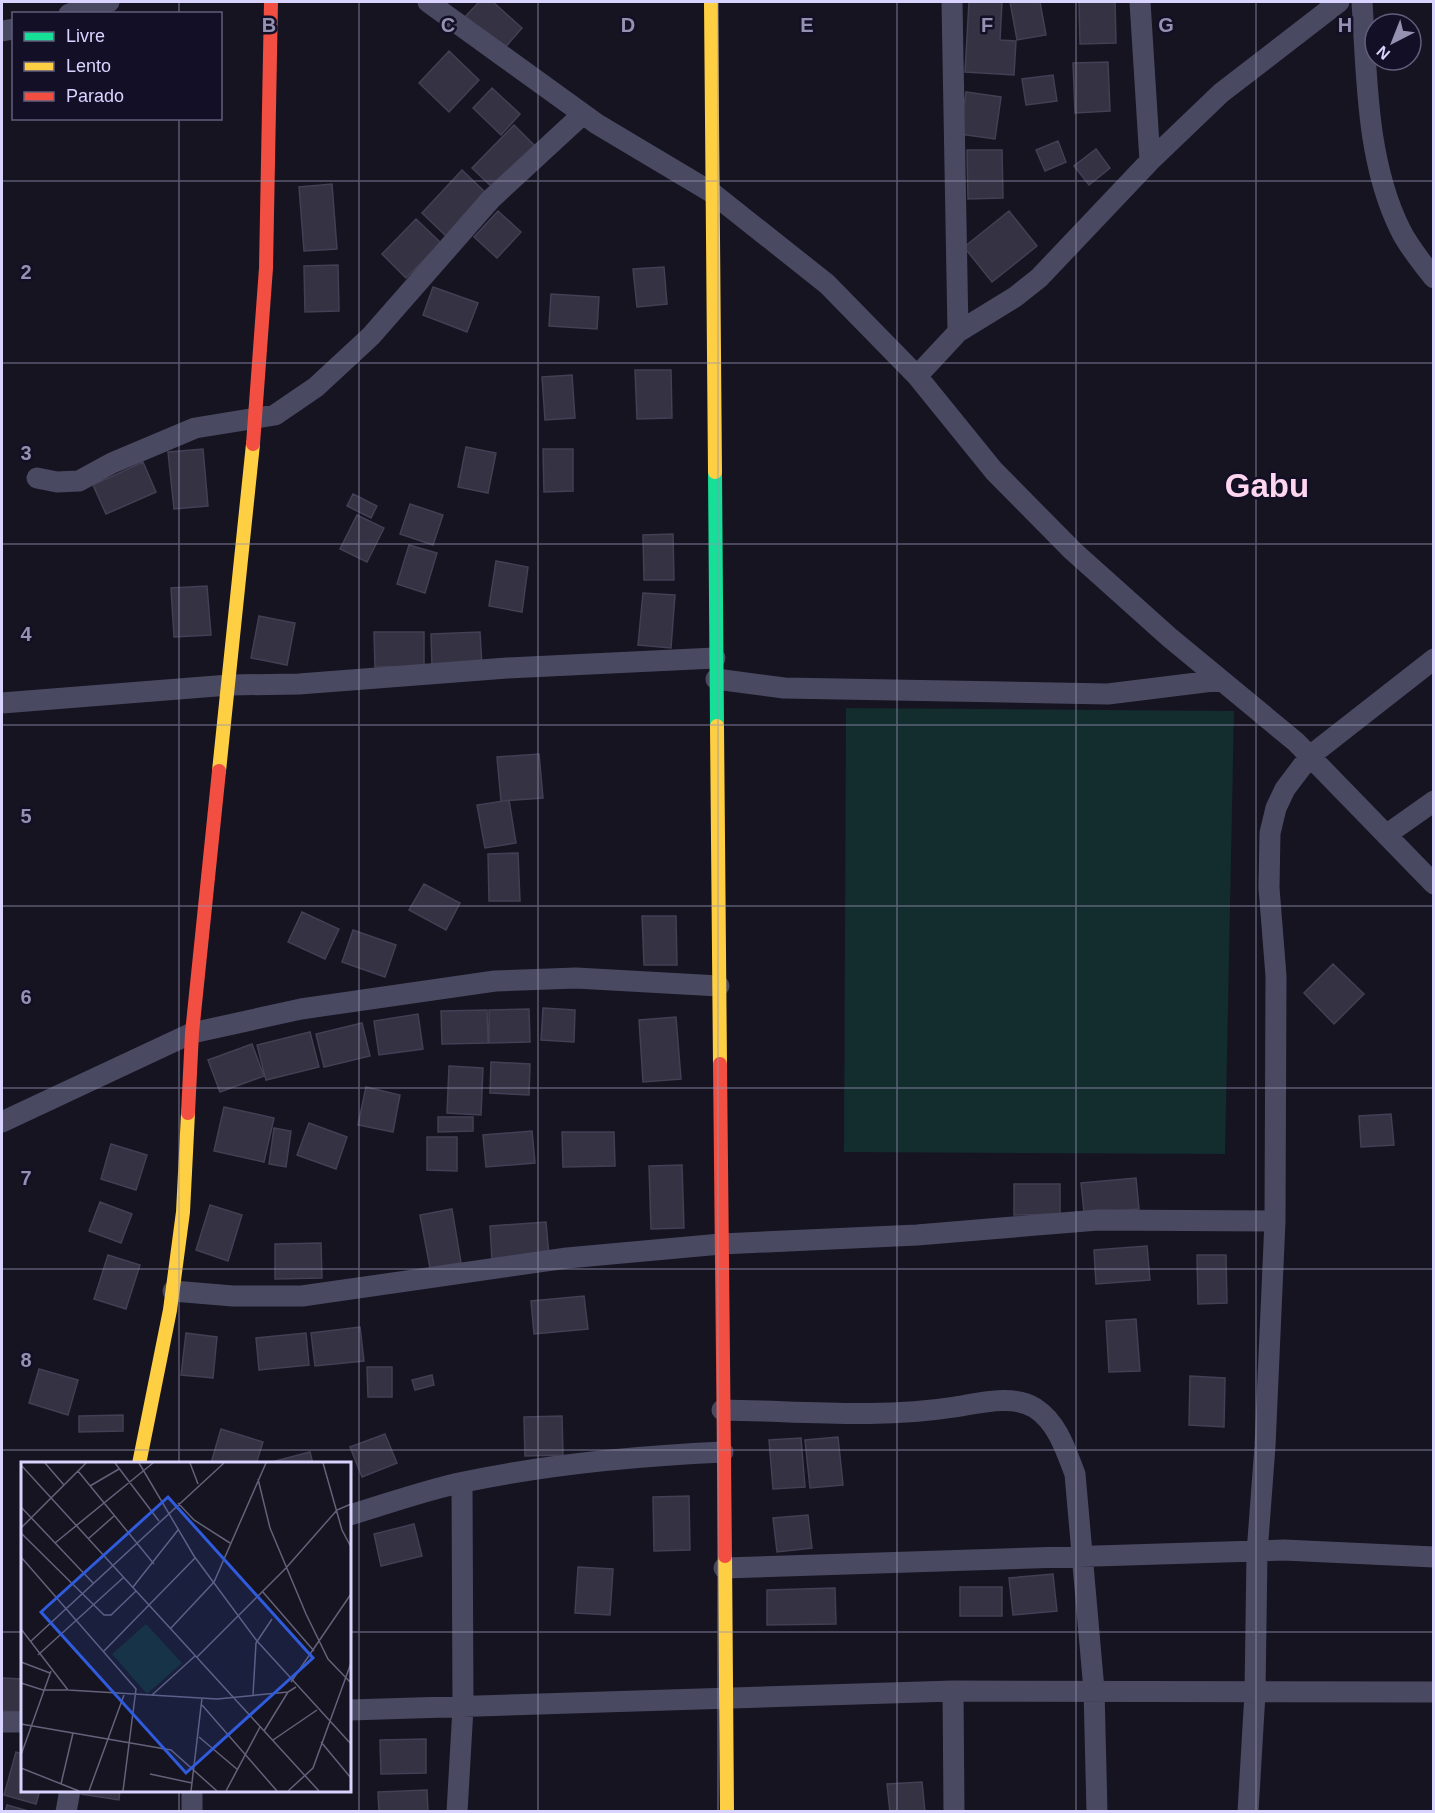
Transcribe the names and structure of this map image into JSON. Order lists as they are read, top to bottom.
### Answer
{
  "districts": ["Gabu"],
  "legend": ["Livre", "Lento", "Parado"],
  "north": "bottom left",
  "grid": {
    "columns": [
      "B",
      "C",
      "D",
      "E",
      "F",
      "G",
      "H"
    ],
    "rows": [
      "2",
      "3",
      "4",
      "5",
      "6",
      "7",
      "8"
    ]
  }
}
